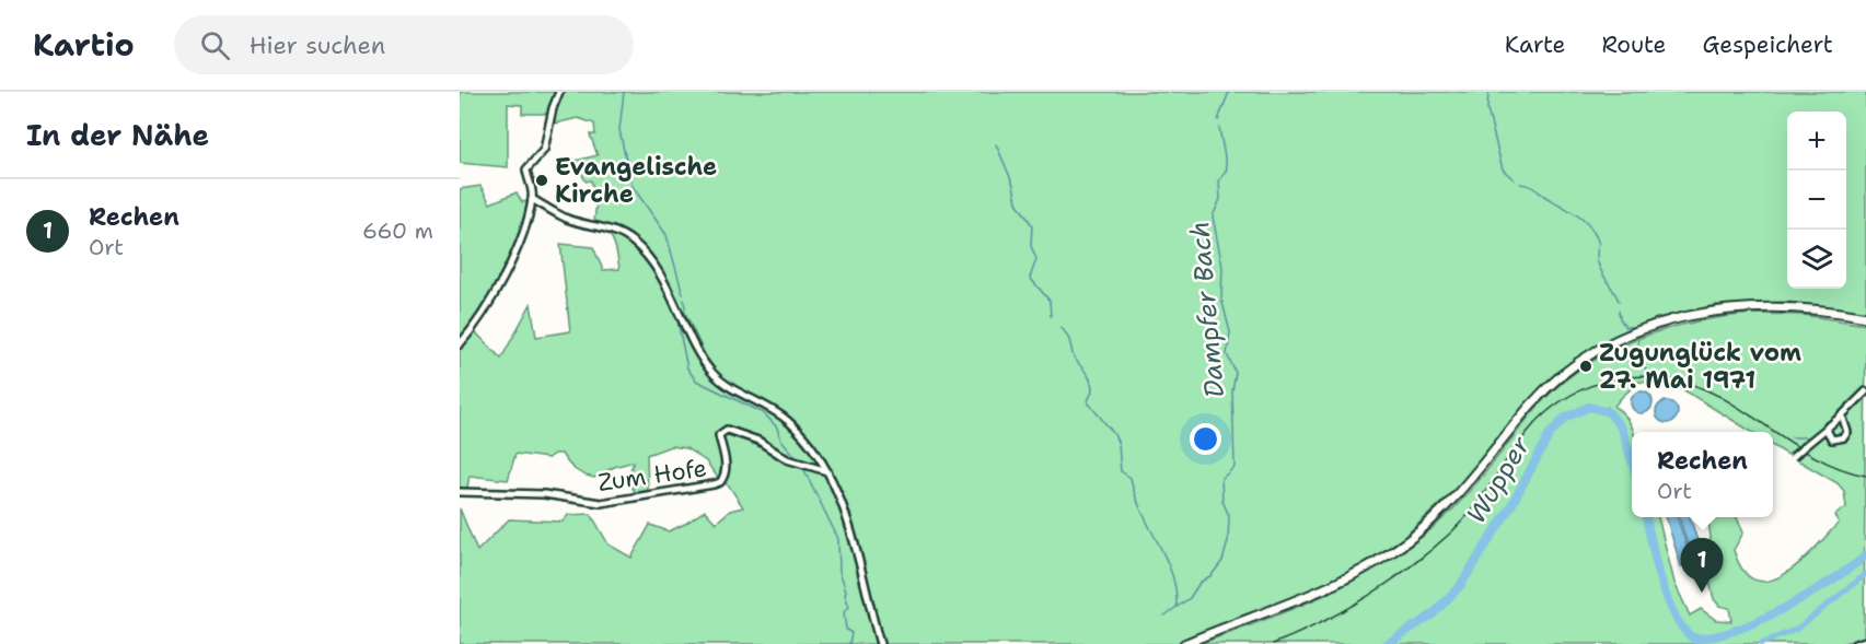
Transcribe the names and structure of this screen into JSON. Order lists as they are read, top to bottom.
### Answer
{
  "streets": {
    "street": ["Zum Hofe"]
  },
  "water": ["Dampfer Bach", "Wupper"],
  "places": ["Evangelische Kirche", "Zugunglück vom 27. Mai 1971"],
  "page": {
    "header": "Kartio",
    "search": "Hier suchen",
    "nav": ["Karte", "Route", "Gespeichert"],
    "heading": "In der Nähe",
    "map_buttons": ["+", "−"],
    "list": [
      {
        "mark": "1",
        "name": "Rechen",
        "note": "Ort",
        "value": "660 m"
      }
    ],
    "popup": ["Rechen", "Ort"],
    "pins": "1"
  }
}
